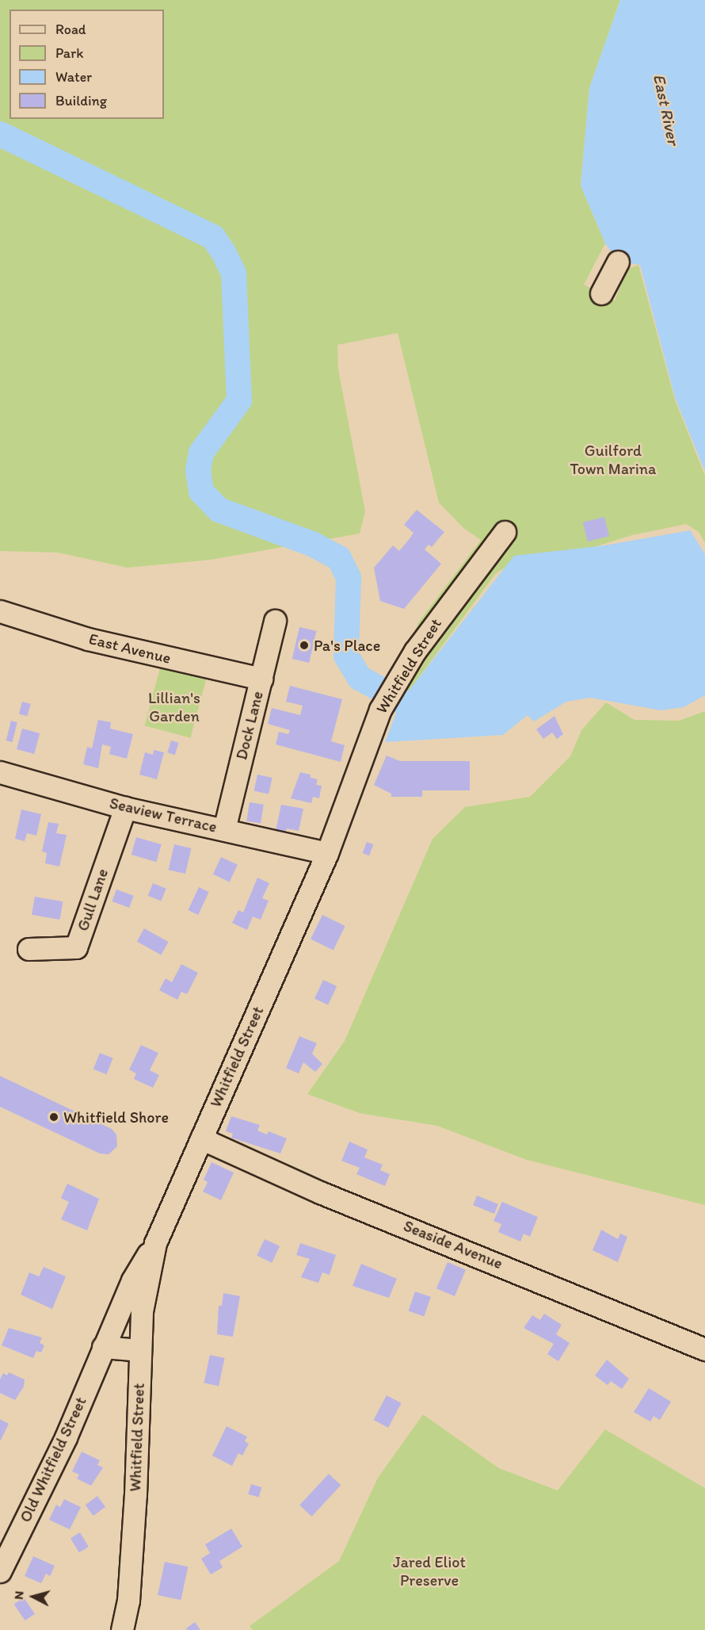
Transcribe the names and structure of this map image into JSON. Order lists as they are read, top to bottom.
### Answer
{
  "streets": {
    "street": [
      "East Avenue",
      "Whitfield Street",
      "Dock Lane",
      "Seaview Terrace",
      "Gull Lane",
      "Seaside Avenue",
      "Old Whitfield Street"
    ]
  },
  "crossings": [
    ["East Avenue", "Dock Lane"],
    ["Whitfield Street", "Seaview Terrace"],
    ["Whitfield Street", "Seaside Avenue"],
    ["Whitfield Street", "Old Whitfield Street"],
    ["Dock Lane", "Seaview Terrace"],
    ["Seaview Terrace", "Gull Lane"]
  ],
  "water": ["East River"],
  "parks": ["Guilford Town Marina", "Lillian's Garden", "Jared Eliot Preserve"],
  "places": ["Pa's Place", "Whitfield Shore"],
  "legend": [
    "Road",
    "Park",
    "Water",
    "Building"
  ],
  "north": "left"
}
